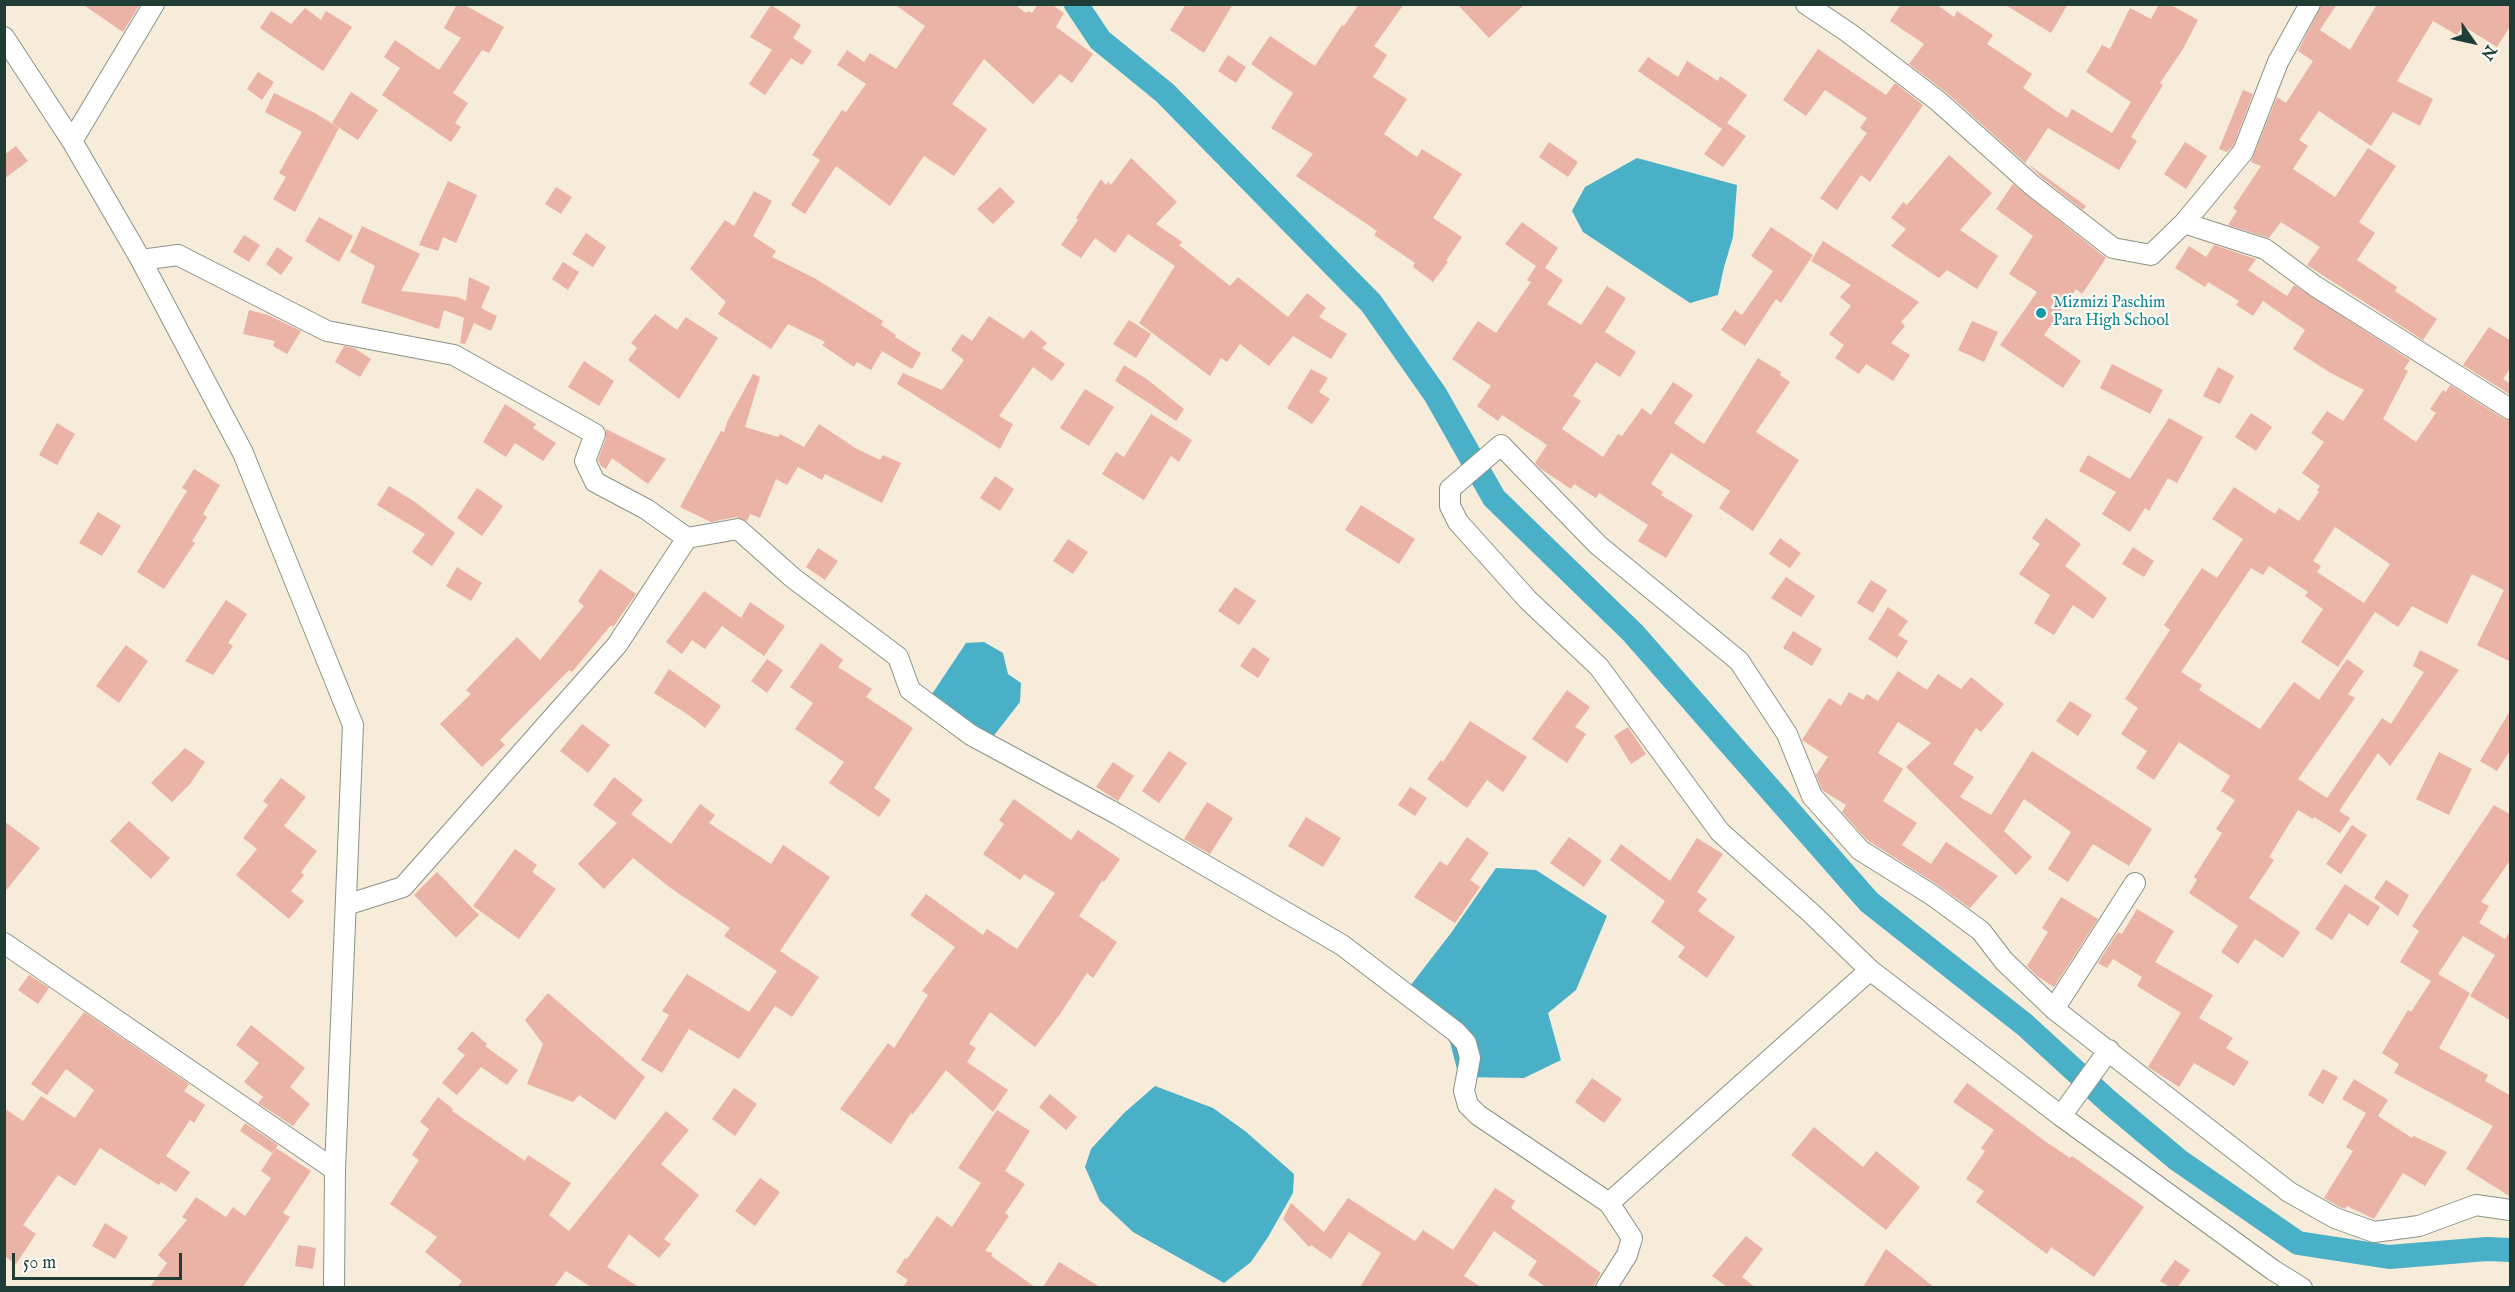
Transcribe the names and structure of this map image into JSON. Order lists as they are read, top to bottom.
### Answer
{
  "places": ["Mizmizi Paschim Para High School"],
  "scale_bar": "50 m",
  "north": "bottom right"
}
